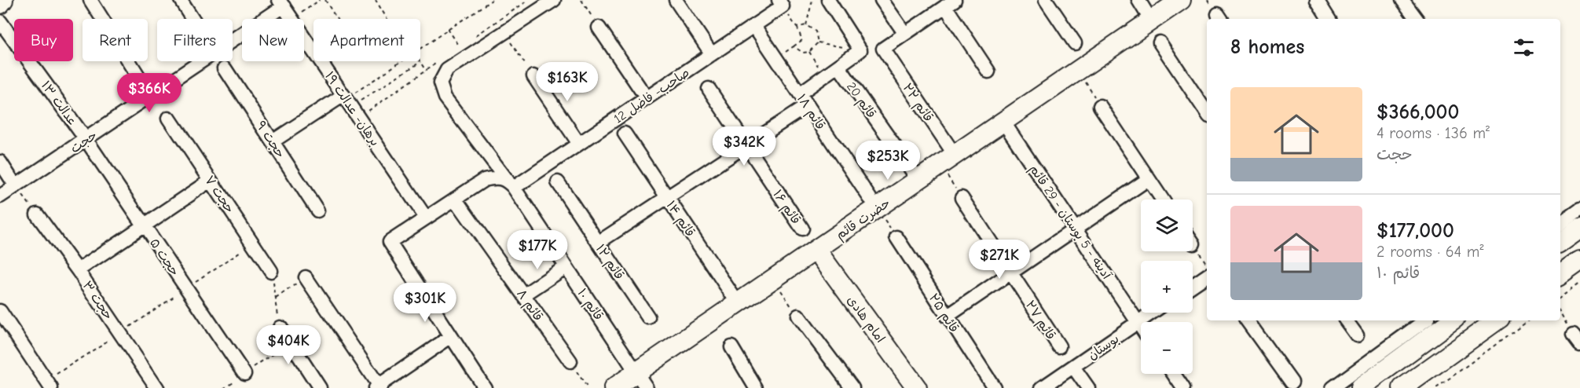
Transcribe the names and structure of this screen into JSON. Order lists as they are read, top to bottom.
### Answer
{
  "streets": {
    "street": [
      "صاحب- فاضل 12",
      "قائم 20",
      "قائم ۲۲",
      "عدالت ۱۳",
      "برهان- عدالت ۱۹",
      "قائم ۱۸",
      "حجت ۹",
      "حجت",
      "حجت ۷",
      "قائم ۱۶",
      "قائم ۱۴",
      "حضرت قائم",
      "آدینه - 5 بوستان - 29 قائم",
      "حجت ۵",
      "قائم ۱۲",
      "حجت ۳",
      "قائم ۱۰",
      "قائم ۸",
      "قائم ۲۵",
      "امام هادی",
      "قائم ۲۷",
      "بوستان"
    ]
  },
  "crossings": [
    ["صاحب- فاضل 12", "قائم ۱۸"],
    ["صاحب- فاضل 12", "قائم ۱۰"],
    ["قائم 20", "حضرت قائم"],
    ["قائم ۲۲", "حضرت قائم"],
    ["عدالت ۱۳", "حجت"],
    ["عدالت ۱۳", "حجت ۵"],
    ["برهان- عدالت ۱۹", "حجت"],
    ["قائم ۱۸", "حضرت قائم"],
    ["حجت", "حجت ۵"],
    ["قائم ۱۴", "حضرت قائم"],
    ["حضرت قائم", "آدینه - 5 بوستان - 29 قائم"],
    ["حضرت قائم", "قائم ۱۰"],
    ["حضرت قائم", "امام هادی"],
    ["آدینه - 5 بوستان - 29 قائم", "بوستان"]
  ],
  "page": {
    "chip": [
      "Buy",
      "Rent",
      "Filters",
      "New",
      "Apartment"
    ],
    "heading": "8 homes",
    "price": [
      "$163K",
      "$366K",
      "$342K",
      "$253K",
      "$177K",
      "$271K",
      "$301K",
      "$404K"
    ],
    "list": [
      {
        "name": "$366,000",
        "note": "4 rooms · 136 m² · حجت"
      },
      {
        "name": "$177,000",
        "note": "2 rooms · 64 m² · قائم ۱۰"
      }
    ],
    "map_buttons": ["+", "−"]
  }
}
